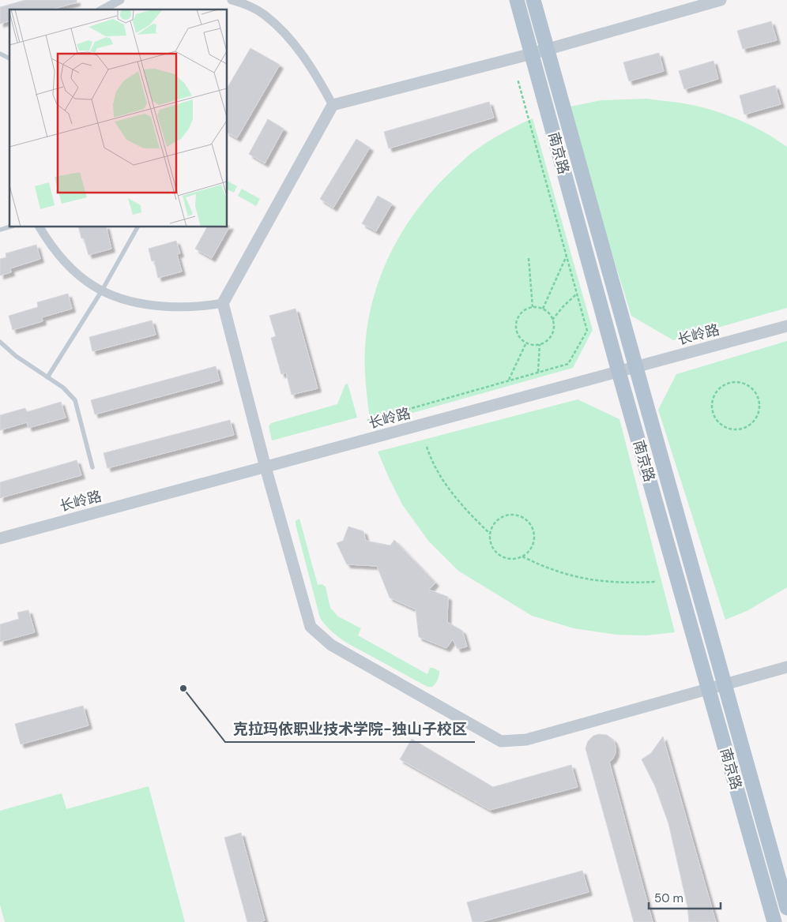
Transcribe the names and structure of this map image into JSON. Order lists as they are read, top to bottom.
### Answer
{
  "streets": {
    "main road": ["南京路"],
    "street": ["长岭路"]
  },
  "crossings": [
    ["南京路", "长岭路"]
  ],
  "places": ["克拉玛依职业技术学院-独山子校区"],
  "scale_bar": "50 m"
}
